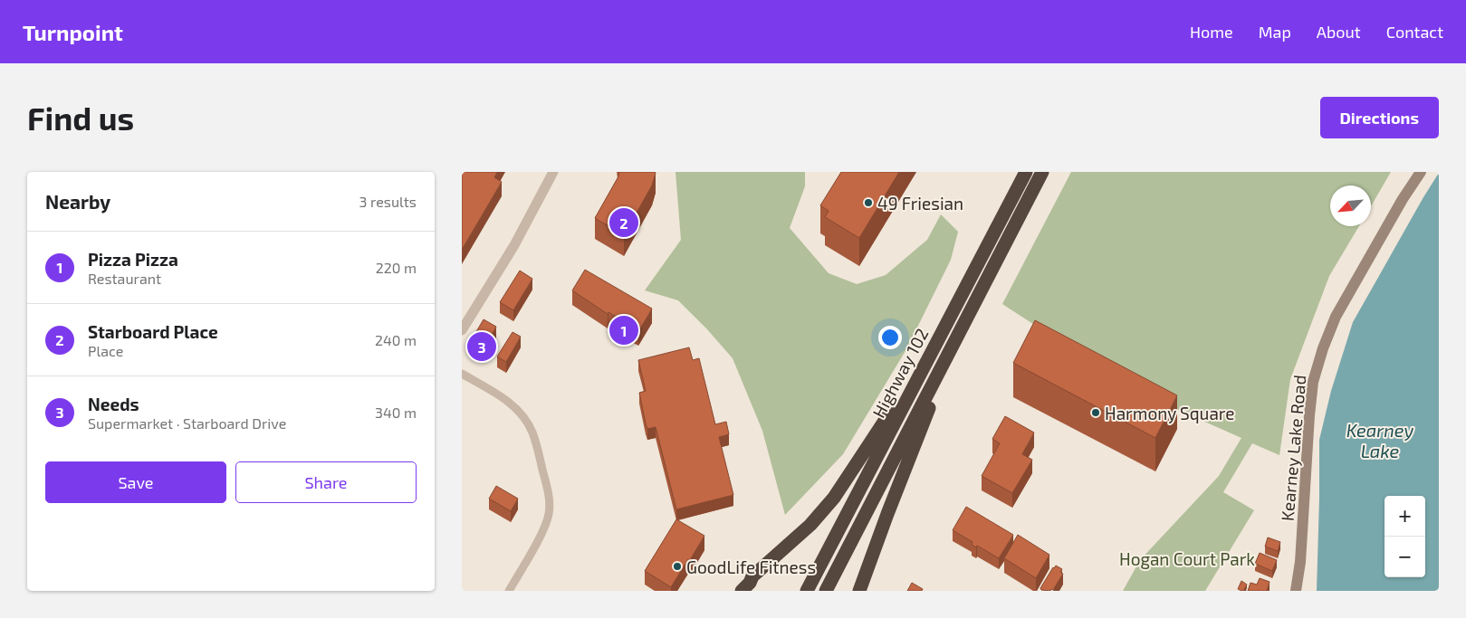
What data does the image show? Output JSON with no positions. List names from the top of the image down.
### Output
{
  "streets": {
    "highway": ["Highway 102"],
    "main road": ["Kearney Lake Road"]
  },
  "water": ["Kearney Lake"],
  "parks": ["Hogan Court Park"],
  "places": ["49 Friesian", "Harmony Square", "GoodLife Fitness"],
  "north": "bottom left",
  "page": {
    "header": "Turnpoint",
    "nav": [
      "Home",
      "Map",
      "About",
      "Contact"
    ],
    "buttons": [
      "Directions",
      ["Save", "Share"]
    ],
    "title": "Find us",
    "heading": ["Nearby", "3 results"],
    "pins": ["2", "1", "3"],
    "list": [
      {
        "mark": "1",
        "name": "Pizza Pizza",
        "note": "Restaurant",
        "value": "220 m"
      },
      {
        "mark": "2",
        "name": "Starboard Place",
        "note": "Place",
        "value": "240 m"
      },
      {
        "mark": "3",
        "name": "Needs",
        "note": "Supermarket · Starboard Drive",
        "value": "340 m"
      }
    ],
    "map_buttons": ["+", "−"]
  }
}
